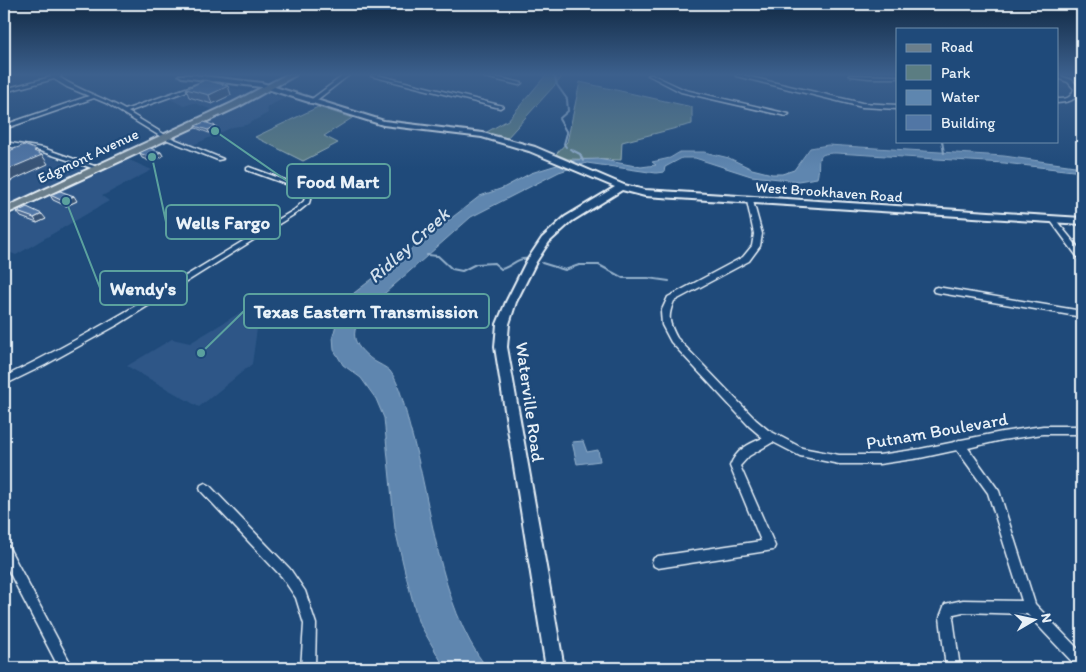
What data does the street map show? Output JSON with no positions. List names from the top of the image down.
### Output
{
  "streets": {
    "main road": ["Edgmont Avenue"],
    "street": ["West Brookhaven Road", "Waterville Road", "Putnam Boulevard"]
  },
  "crossings": [
    ["West Brookhaven Road", "Waterville Road"],
    ["West Brookhaven Road", "Putnam Boulevard"]
  ],
  "water": ["Ridley Creek"],
  "places": [
    "Food Mart",
    "Wells Fargo",
    "Wendy's",
    "Texas Eastern Transmission"
  ],
  "legend": [
    "Road",
    "Park",
    "Water",
    "Building"
  ],
  "north": "right"
}
